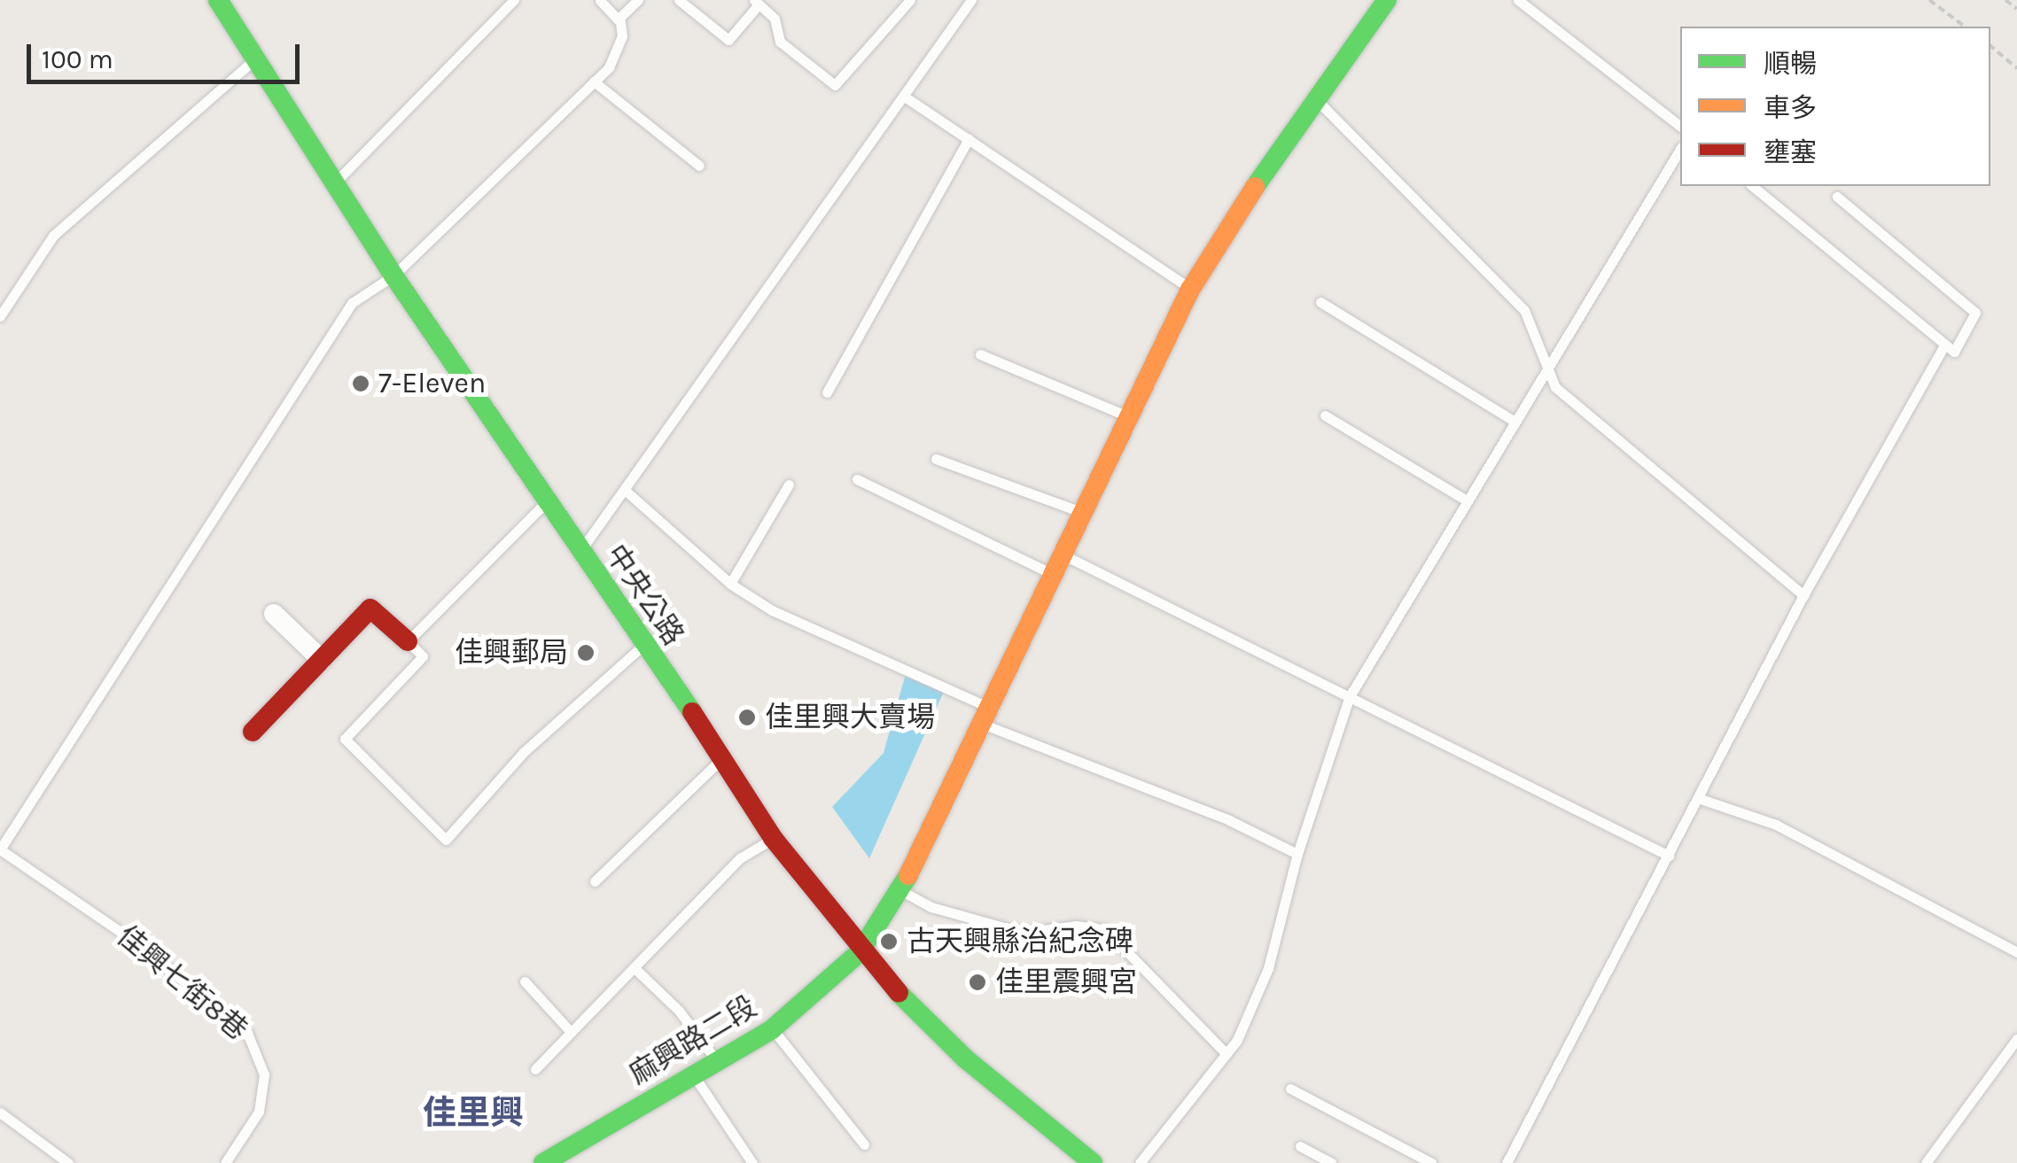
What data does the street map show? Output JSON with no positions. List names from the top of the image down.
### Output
{
  "streets": {
    "street": ["中央公路", "麻興路二段"],
    "lane": ["佳興七街8巷"]
  },
  "crossings": [
    ["中央公路", "麻興路二段"]
  ],
  "districts": ["佳里興"],
  "places": [
    "7-Eleven",
    "佳興郵局",
    "佳里興大賣場",
    "古天興縣治紀念碑",
    "佳里震興宮"
  ],
  "legend": ["順暢", "車多", "壅塞"],
  "scale_bar": "100 m"
}
